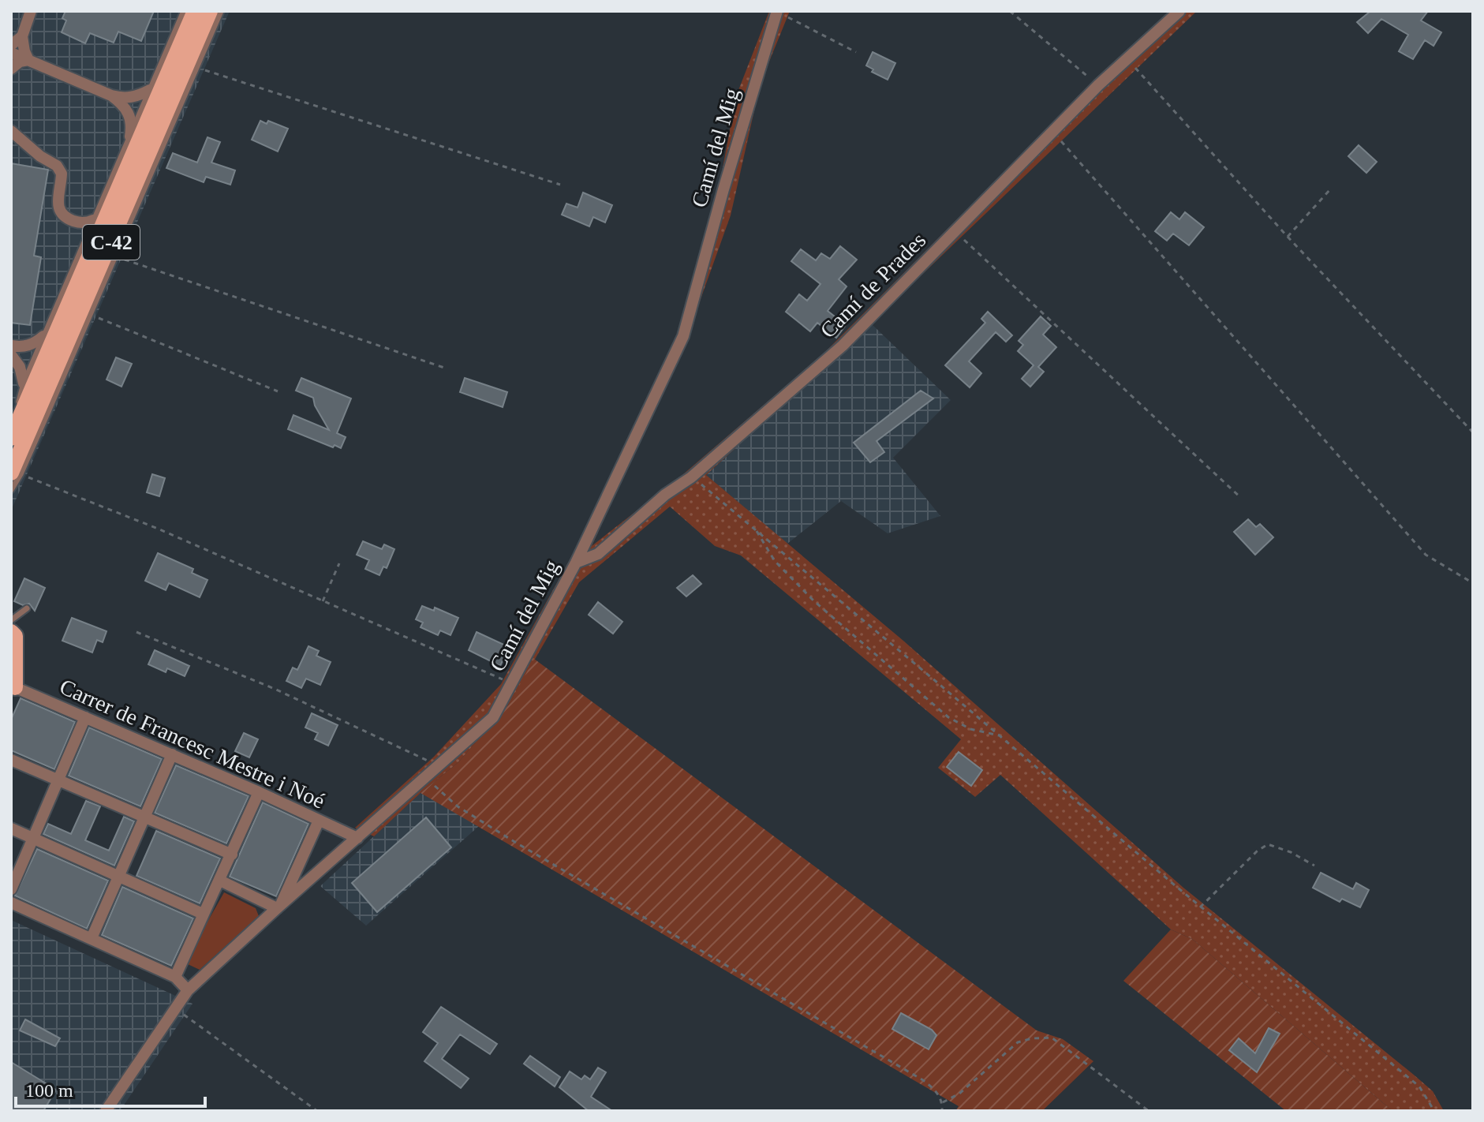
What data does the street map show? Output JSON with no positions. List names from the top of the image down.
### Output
{
  "streets": {
    "main road": ["C-42"],
    "street": ["Camí del Mig", "Camí de Prades", "Carrer de Francesc Mestre i Noé"]
  },
  "crossings": [
    ["Camí del Mig", "Camí de Prades"],
    ["Camí del Mig", "Carrer de Francesc Mestre i Noé"]
  ],
  "scale_bar": "100 m"
}
